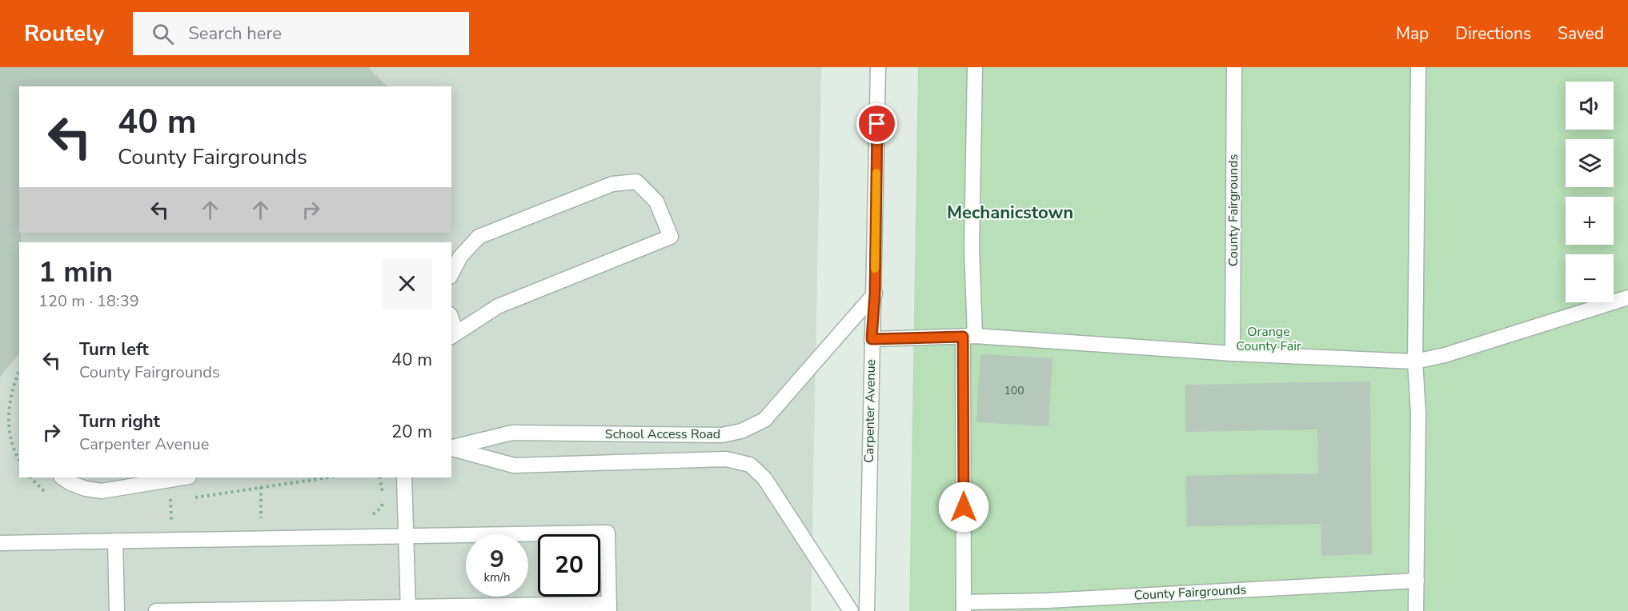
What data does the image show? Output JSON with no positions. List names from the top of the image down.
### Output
{
  "streets": {
    "street": ["County Fairgrounds", "Carpenter Avenue", "School Access Road"]
  },
  "crossings": [
    ["Carpenter Avenue", "School Access Road"]
  ],
  "districts": ["Mechanicstown"],
  "parks": ["Orange County Fair"],
  "house_numbers": ["100"],
  "page": {
    "header": "Routely",
    "search": "Search here",
    "nav": ["Map", "Directions", "Saved"],
    "map_buttons": ["+", "−"],
    "turn": ["40 m", "County Fairgrounds"],
    "heading": ["1 min", "120 m · 18:39"],
    "list": [
      {
        "name": "Turn left",
        "note": "County Fairgrounds",
        "value": "40 m"
      },
      {
        "name": "Turn right",
        "note": "Carpenter Avenue",
        "value": "20 m"
      }
    ],
    "speed": "9 km/h",
    "limit": "20"
  }
}
